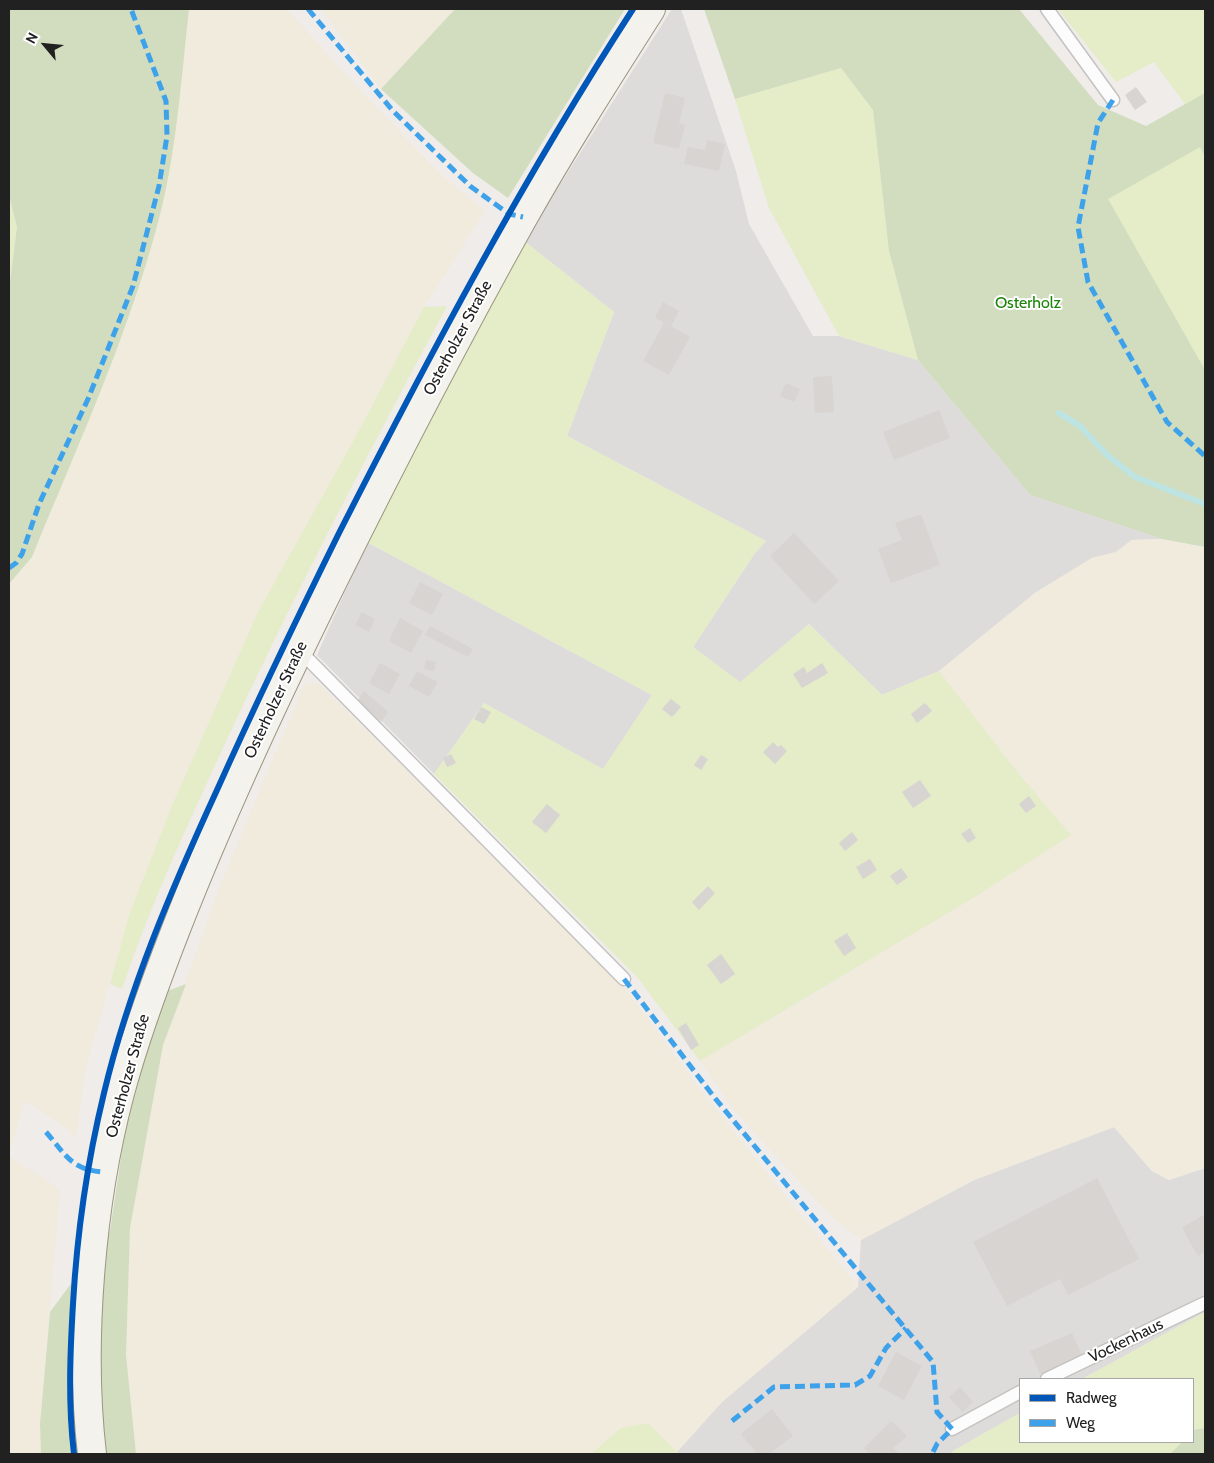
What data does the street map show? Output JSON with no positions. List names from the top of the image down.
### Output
{
  "streets": {
    "main road": ["Osterholzer Straße"],
    "lane": ["Vockenhaus"]
  },
  "parks": ["Osterholz"],
  "legend": ["Radweg", "Weg"],
  "north": "top left"
}
